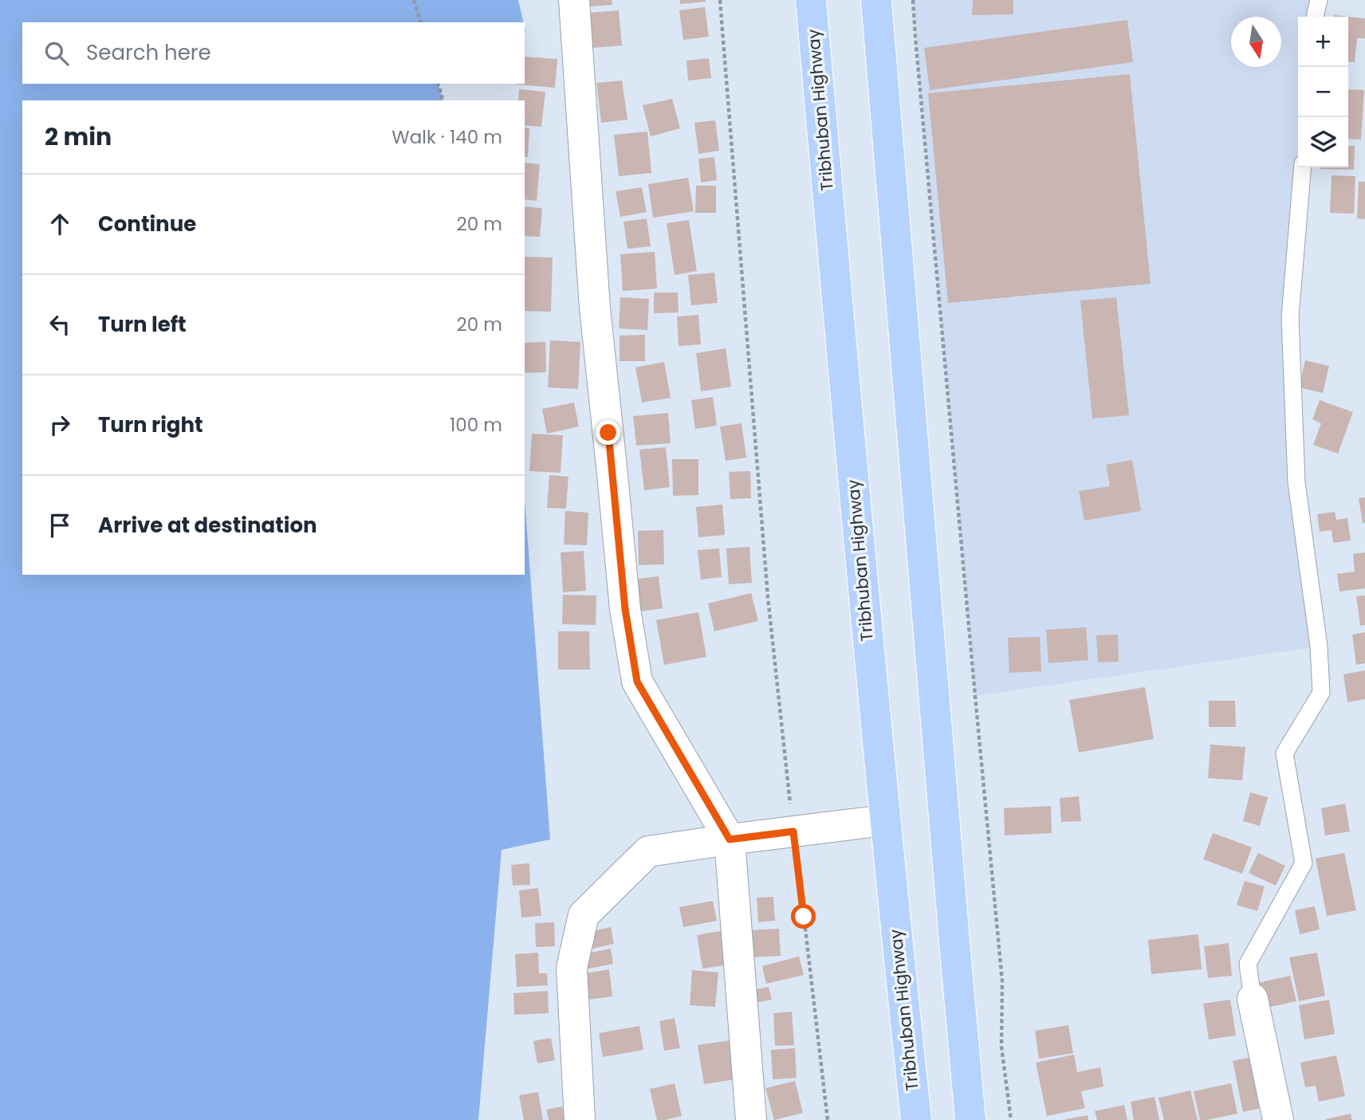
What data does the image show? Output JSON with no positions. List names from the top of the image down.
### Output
{
  "streets": {
    "highway": ["Tribhuban Highway"]
  },
  "north": "bottom",
  "page": {
    "map_buttons": ["+", "−"],
    "search": "Search here",
    "heading": ["2 min", "Walk · 140 m"],
    "list": [
      ["Continue", "20 m"],
      ["Turn left", "20 m"],
      ["Turn right", "100 m"],
      "Arrive at destination"
    ]
  }
}
